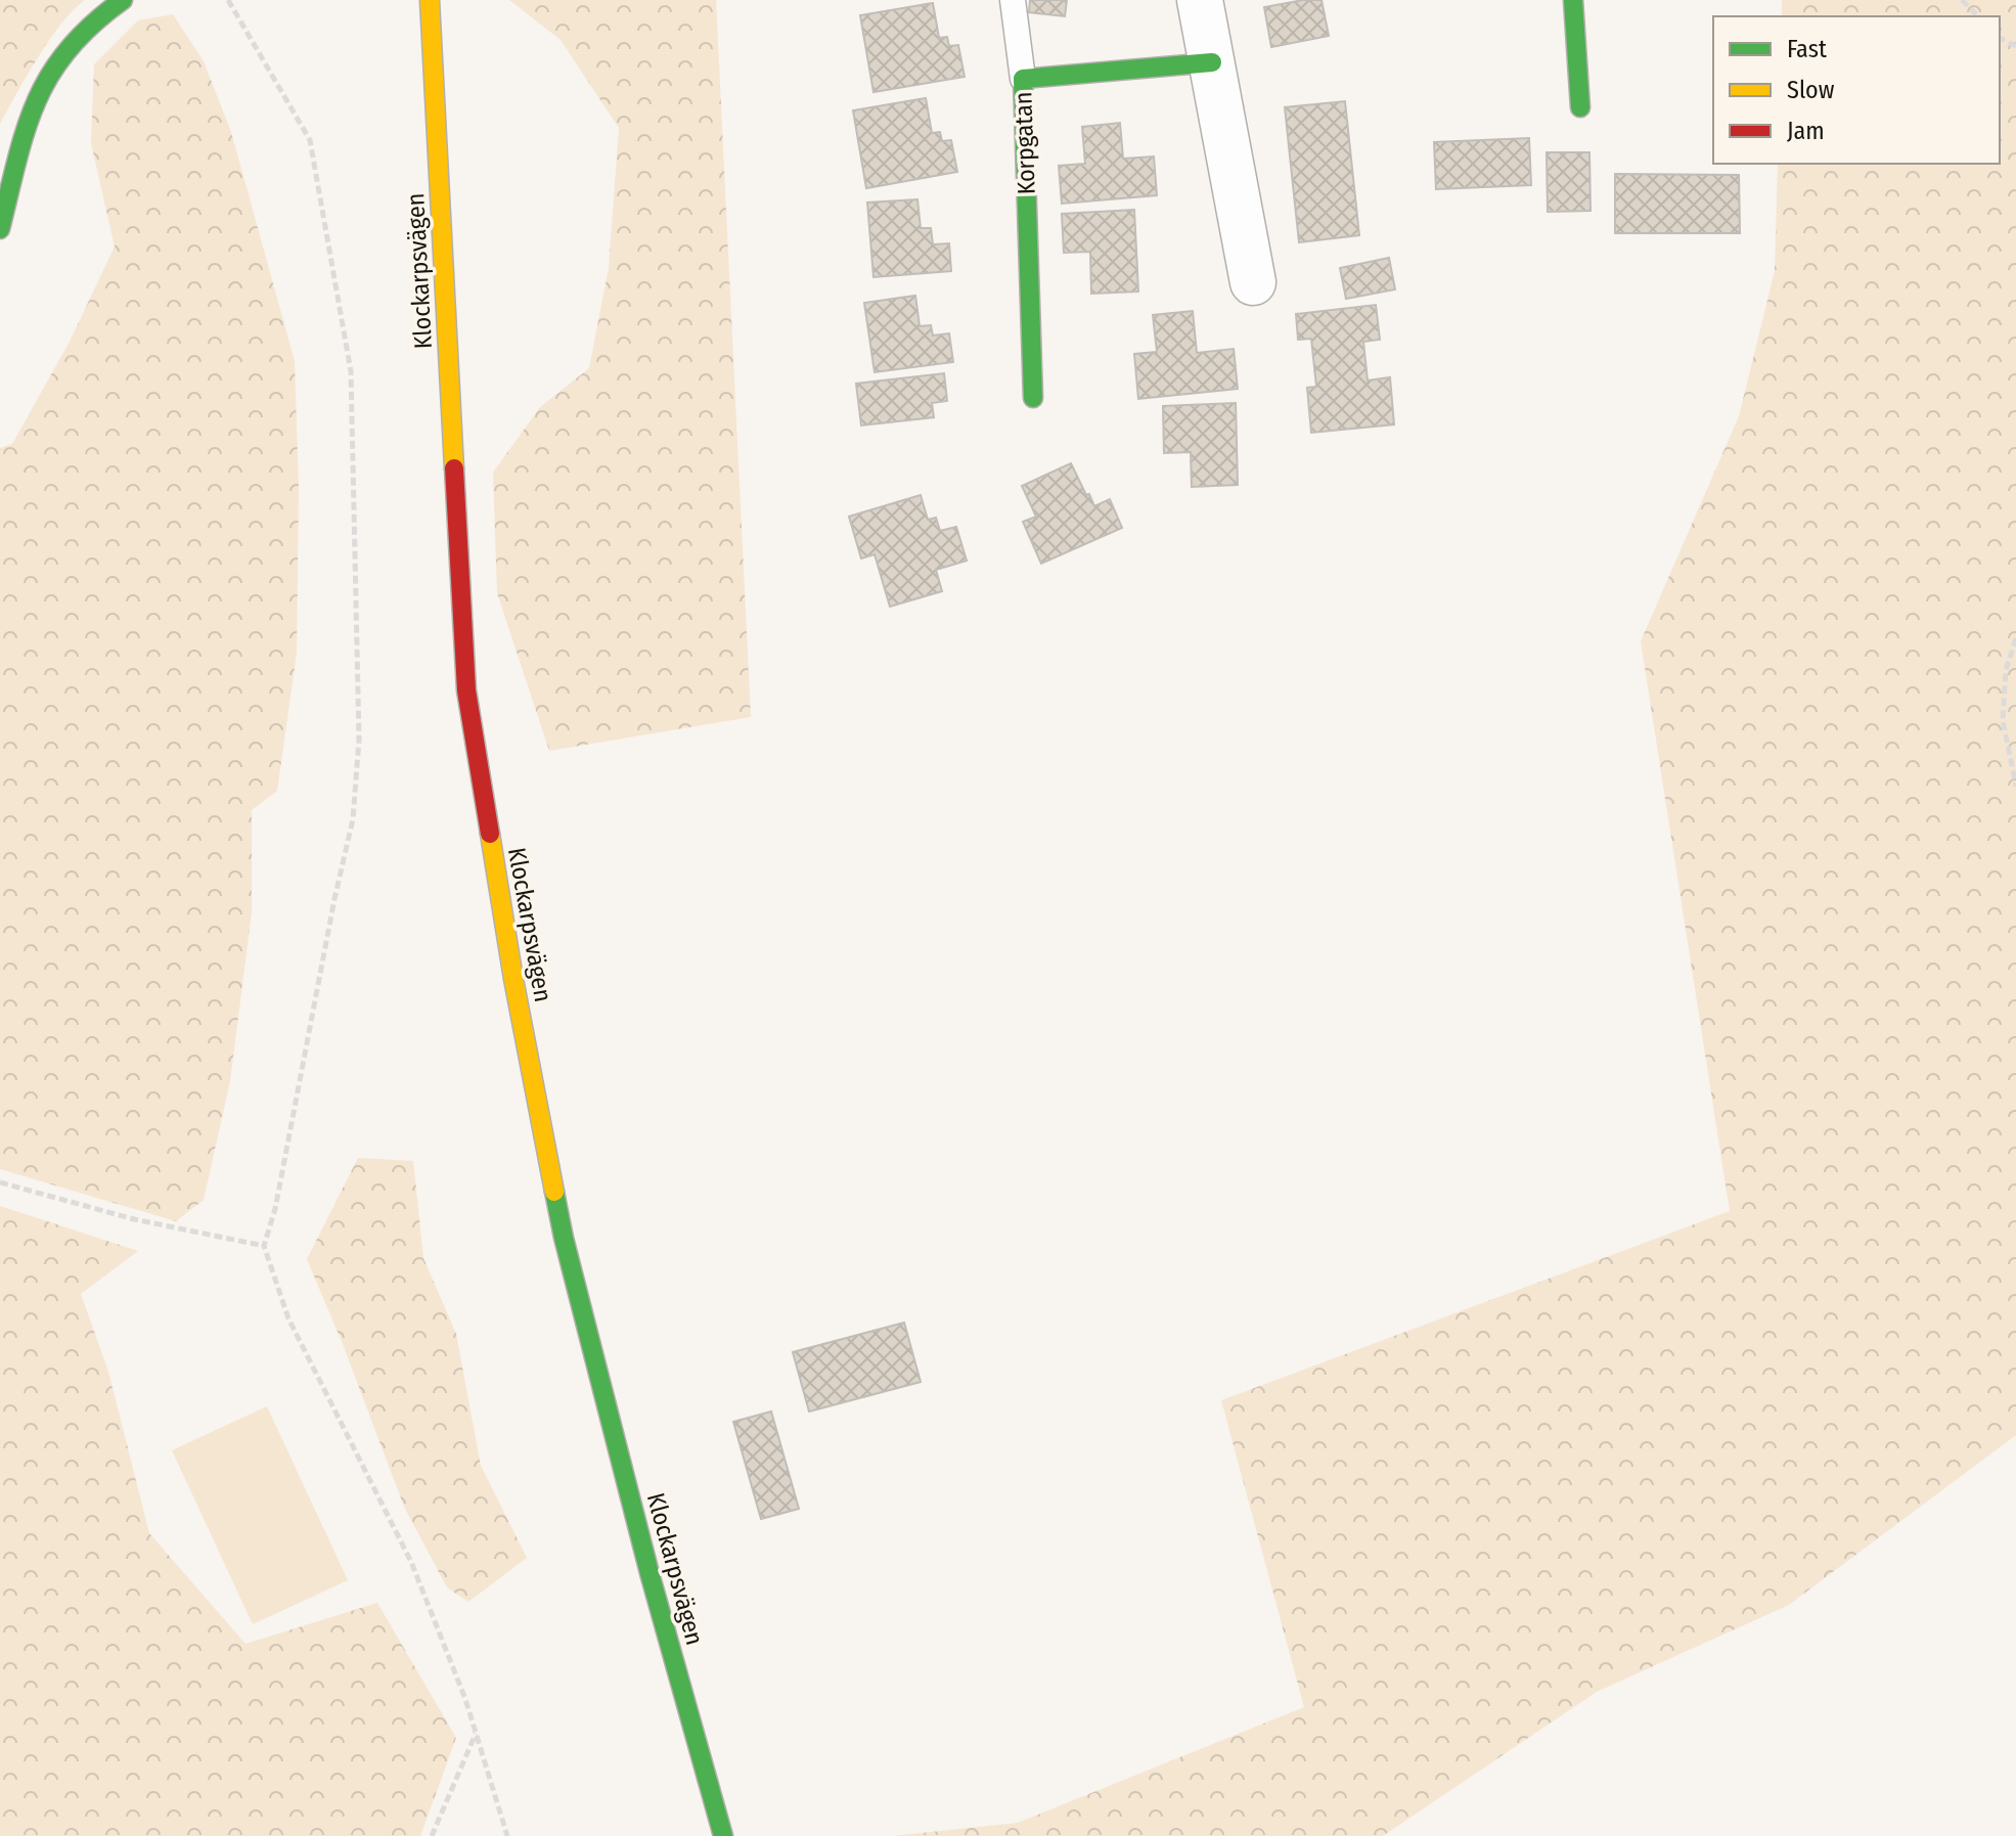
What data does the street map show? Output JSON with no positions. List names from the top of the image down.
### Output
{
  "streets": {
    "street": ["Korpgatan", "Klockarpsvägen"]
  },
  "legend": ["Fast", "Slow", "Jam"]
}
